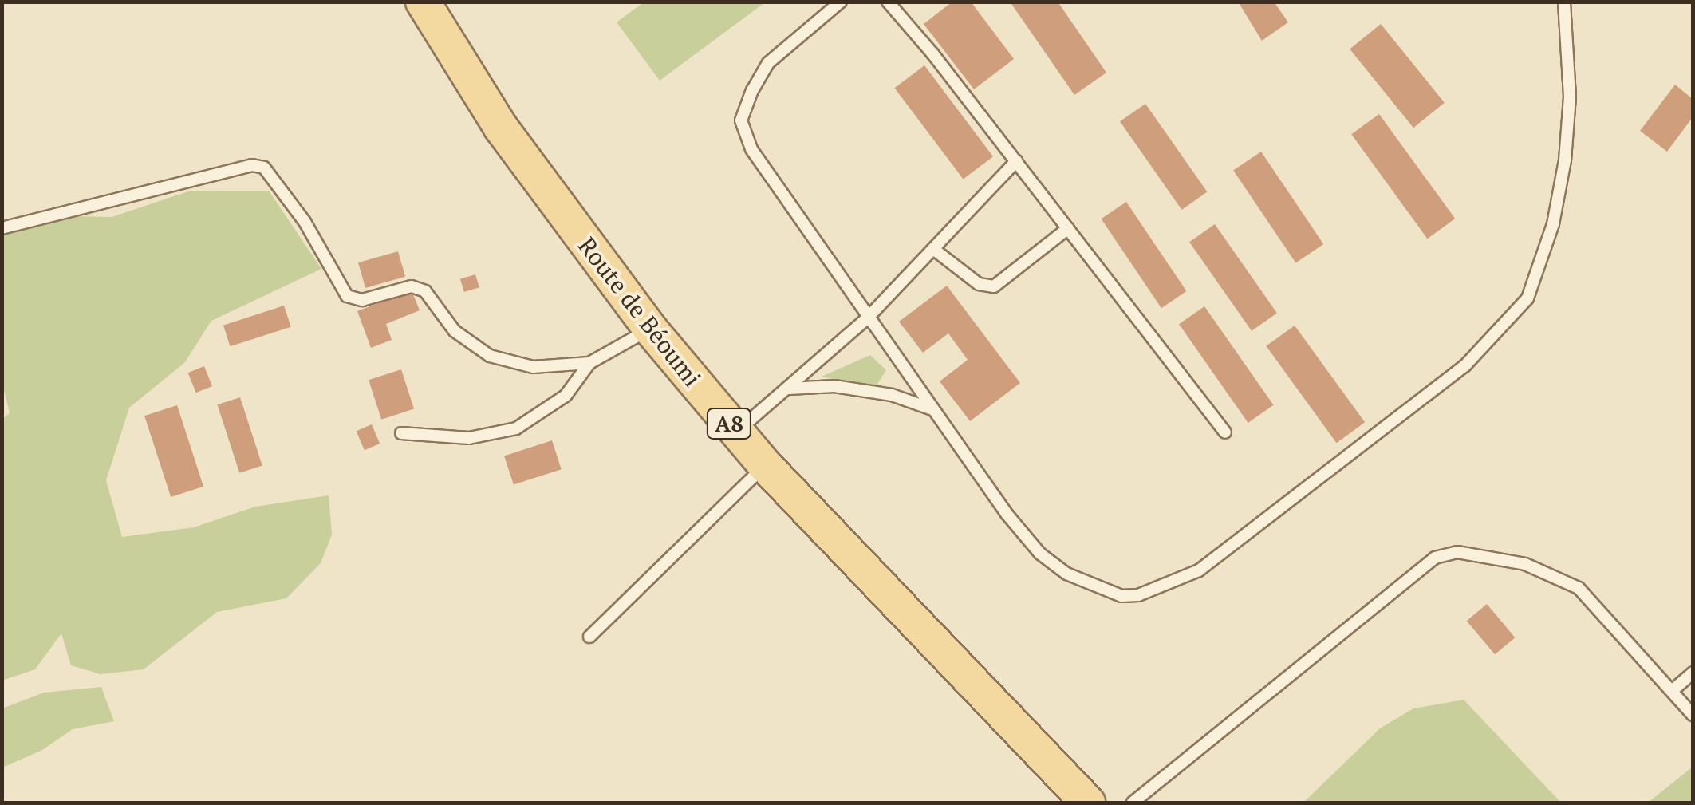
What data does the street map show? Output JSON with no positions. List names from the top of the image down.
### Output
{
  "streets": {
    "main road": ["Route de Béoumi", "A8"]
  }
}
